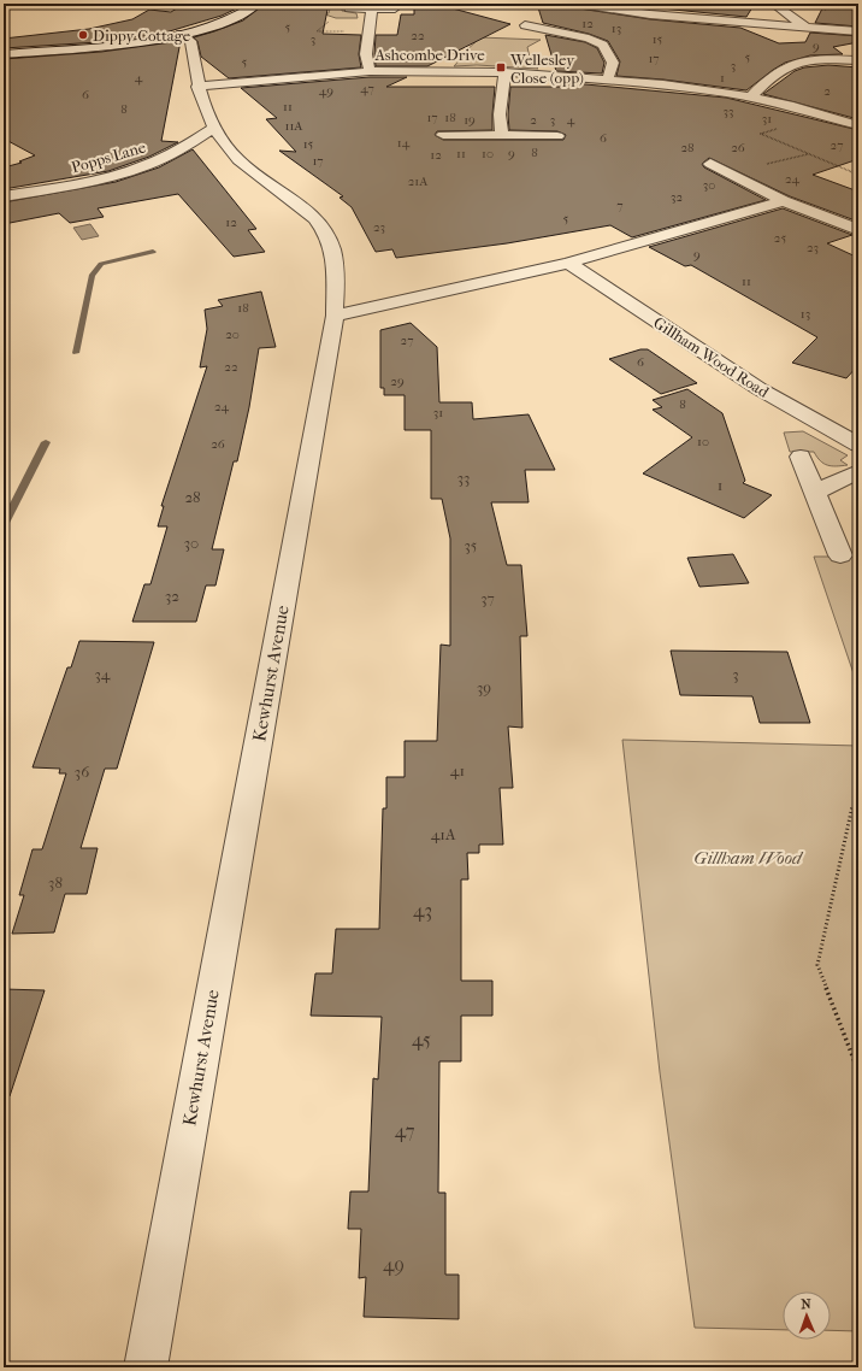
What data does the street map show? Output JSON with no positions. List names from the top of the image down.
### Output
{
  "streets": {
    "street": [
      "Ashcombe Drive",
      "Popps Lane",
      "Gillham Wood Road",
      "Kewhurst Avenue"
    ]
  },
  "crossings": [
    ["Ashcombe Drive", "Kewhurst Avenue"],
    ["Popps Lane", "Kewhurst Avenue"]
  ],
  "parks": ["Gillham Wood"],
  "places": {
    "other": ["Dippy Cottage"],
    "transit": ["Wellesley Close (opp)"]
  },
  "house_numbers": [
    "12",
    "5",
    "13",
    "22",
    "3",
    "15",
    "9",
    "5",
    "17",
    "5",
    "3",
    "4",
    "1",
    "47",
    "49",
    "2",
    "6",
    "11",
    "8",
    "33",
    "17",
    "18",
    "31",
    "19",
    "2",
    "3",
    "4",
    "11A",
    "6",
    "14",
    "15",
    "27",
    "28",
    "26",
    "8",
    "11",
    "10",
    "9",
    "12",
    "17",
    "24",
    "21A",
    "30",
    "32",
    "7",
    "5",
    "12",
    "23",
    "25",
    "23",
    "9",
    "11",
    "18",
    "13",
    "20",
    "27",
    "6",
    "22",
    "29",
    "8",
    "24",
    "31",
    "10",
    "26",
    "33",
    "1",
    "28",
    "30",
    "35",
    "32",
    "37",
    "34",
    "3",
    "39",
    "41",
    "36",
    "41A",
    "38",
    "43",
    "45",
    "47",
    "49"
  ],
  "north": "top"
}
